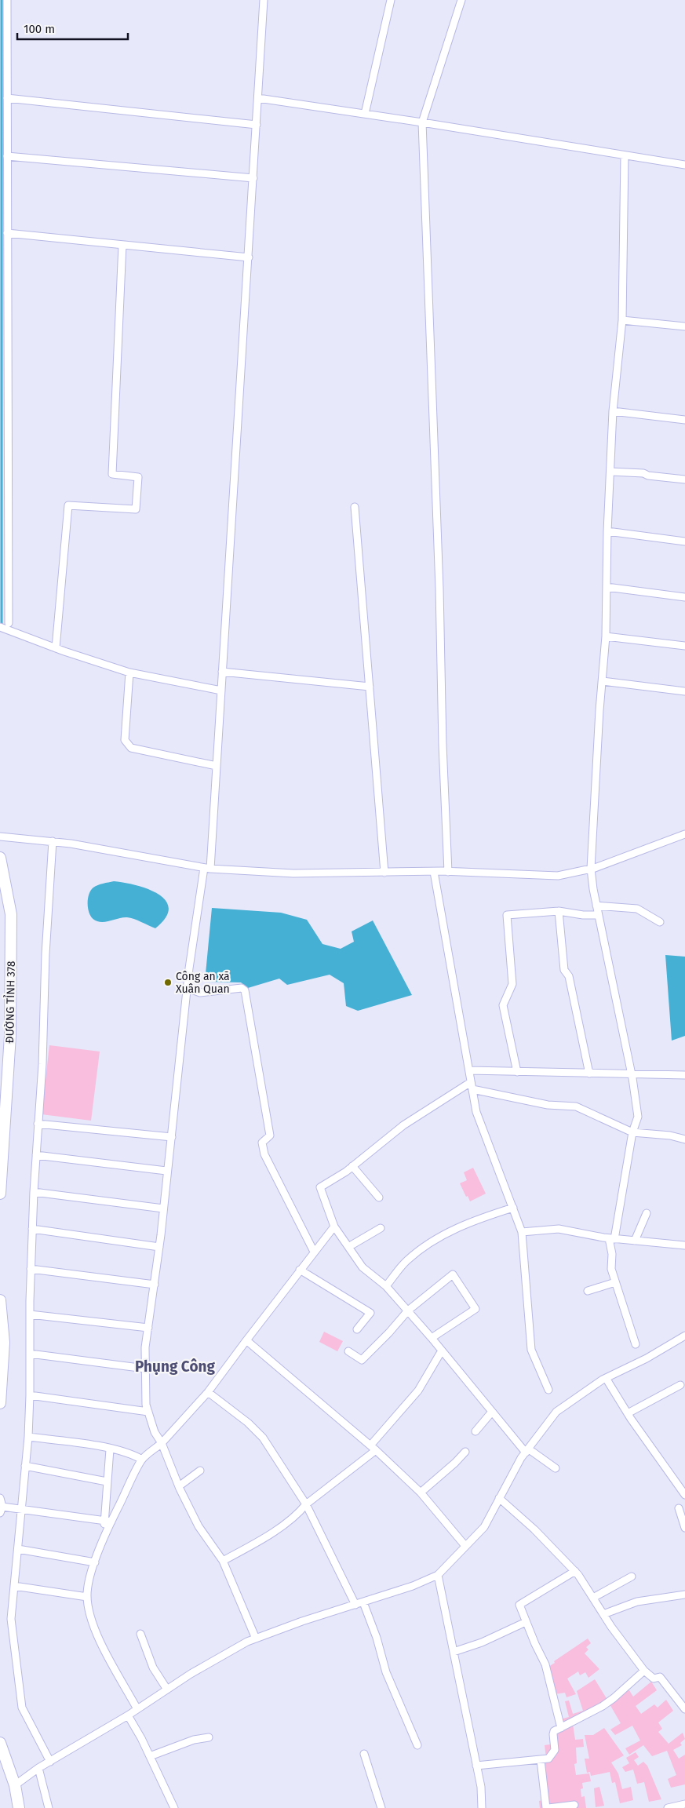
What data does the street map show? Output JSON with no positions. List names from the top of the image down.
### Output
{
  "streets": {
    "main road": ["ĐƯỜNG TỈNH 378"]
  },
  "districts": ["Phụng Công"],
  "places": ["Công an xã Xuân Quan"],
  "scale_bar": "100 m"
}
